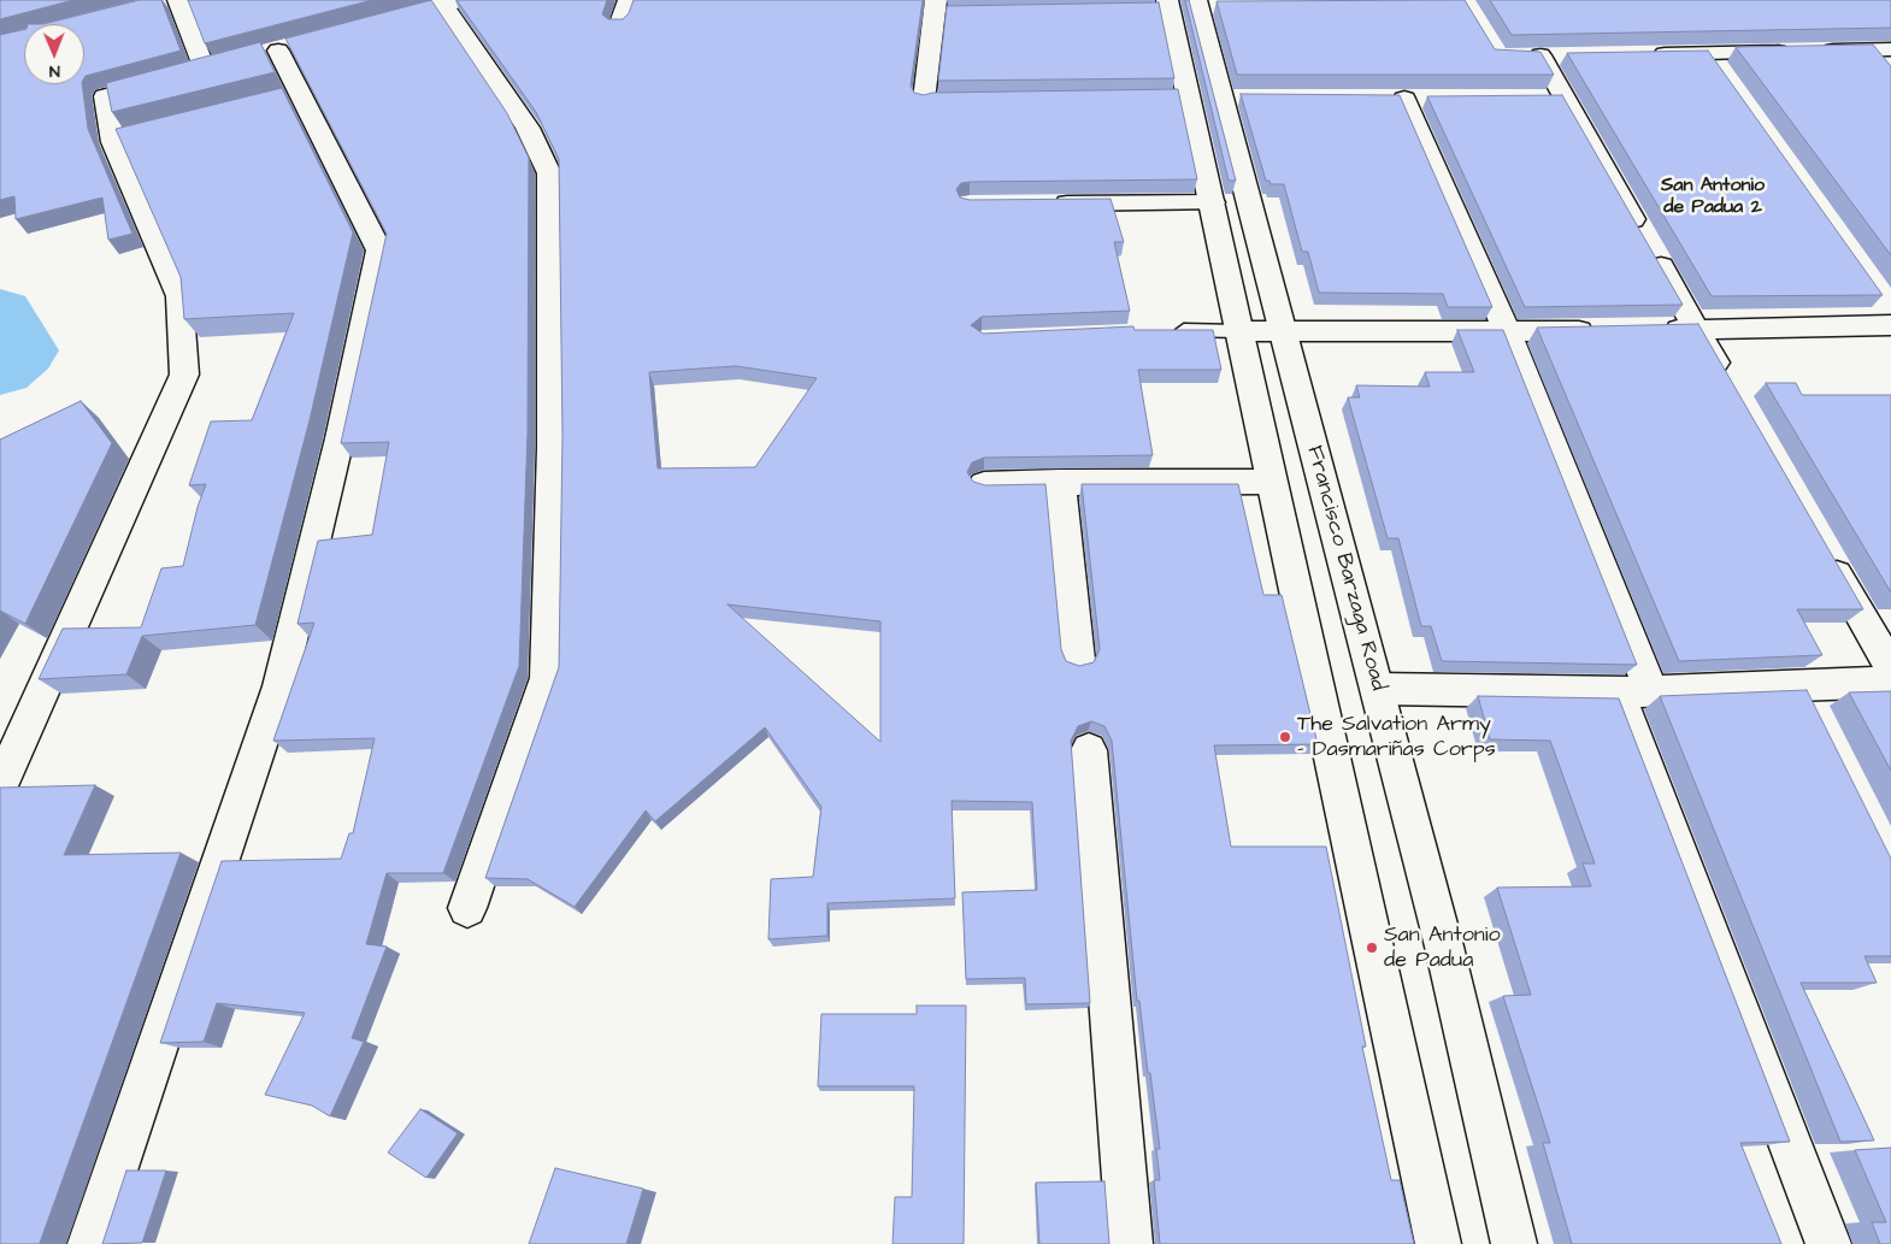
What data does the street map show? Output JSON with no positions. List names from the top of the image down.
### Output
{
  "streets": {
    "street": ["Francisco Barzaga Road"]
  },
  "districts": ["San Antonio de Padua 2"],
  "places": ["The Salvation Army - Dasmariñas Corps", "San Antonio de Padua"],
  "north": "bottom"
}
